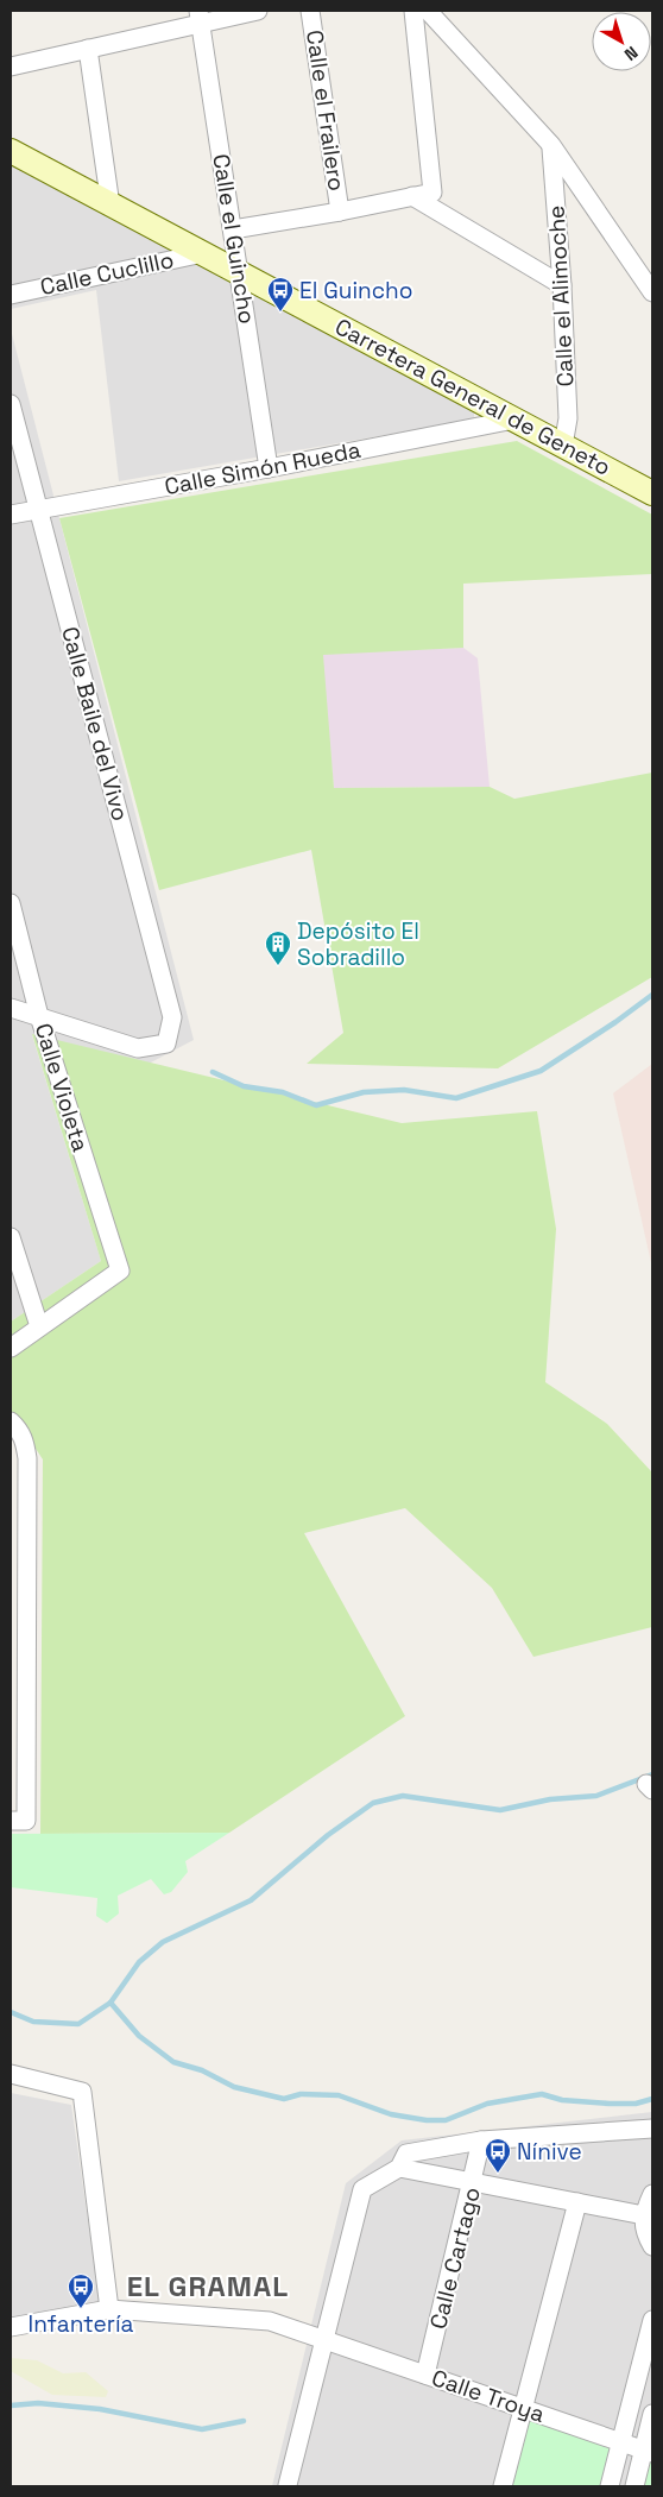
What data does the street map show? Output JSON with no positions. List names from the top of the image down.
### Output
{
  "streets": {
    "main road": ["Carretera General de Geneto"],
    "street": [
      "Calle el Frailero",
      "Calle el Guincho",
      "Calle Cuclillo",
      "Calle el Alimoche",
      "Calle Simón Rueda",
      "Calle Baile del Vivo",
      "Calle Violeta",
      "Calle Cartago",
      "Calle Troya"
    ]
  },
  "crossings": [
    ["Calle el Guincho", "Carretera General de Geneto"],
    ["Calle el Guincho", "Calle Simón Rueda"],
    ["Calle Cuclillo", "Carretera General de Geneto"],
    ["Calle el Alimoche", "Carretera General de Geneto"],
    ["Carretera General de Geneto", "Calle Simón Rueda"],
    ["Calle Simón Rueda", "Calle Baile del Vivo"],
    ["Calle Baile del Vivo", "Calle Violeta"],
    ["Calle Cartago", "Calle Troya"]
  ],
  "districts": ["EL GRAMAL"],
  "places": {
    "bus stop": ["El Guincho", "Nínive", "Infantería"],
    "building": ["Depósito El Sobradillo"]
  },
  "north": "bottom right"
}
